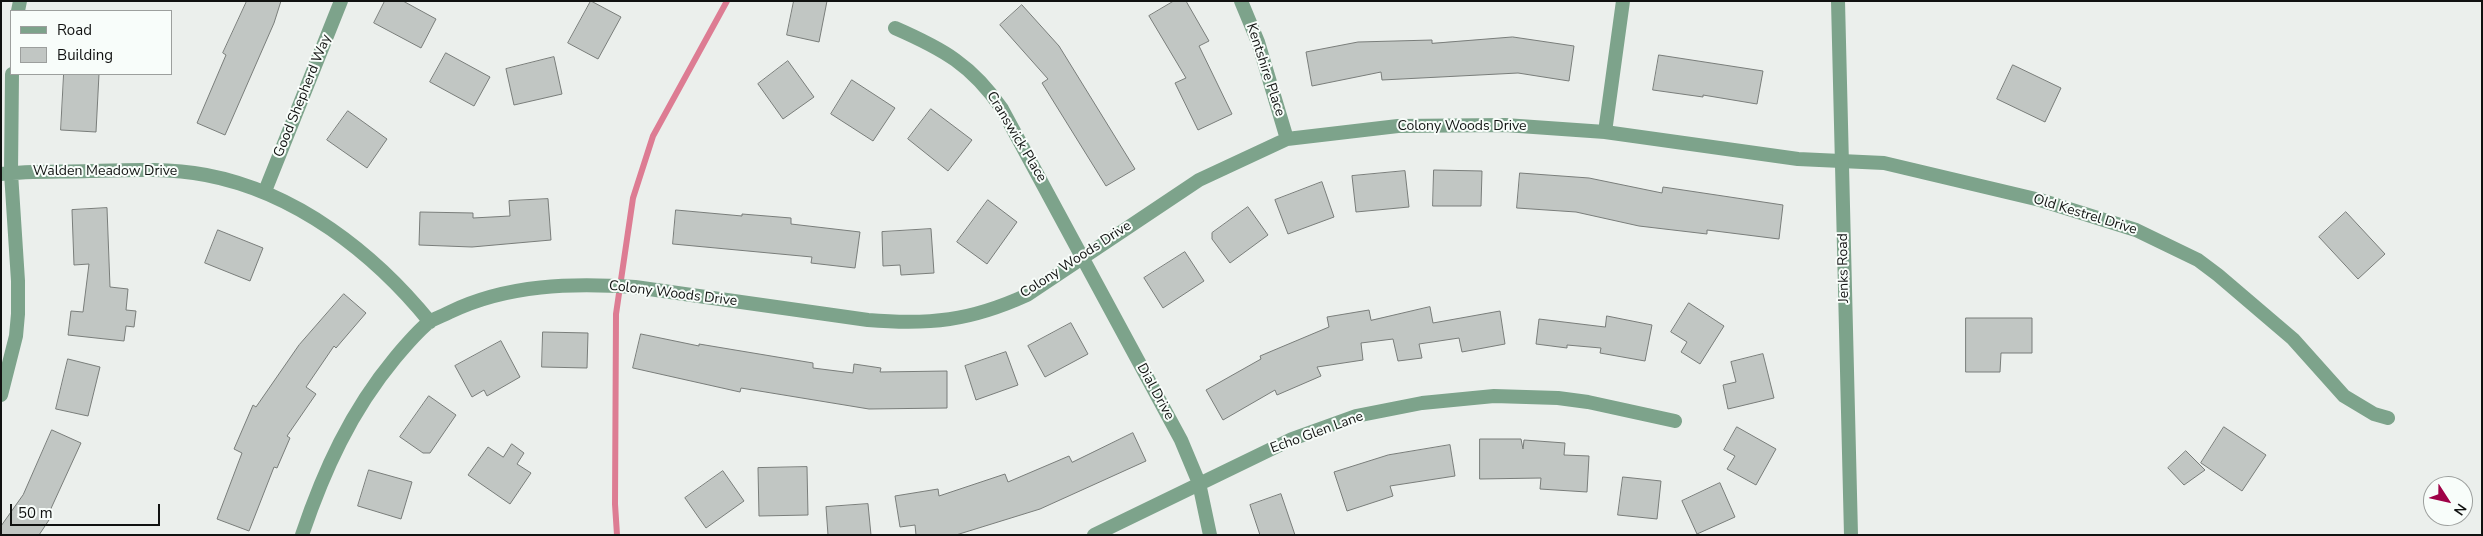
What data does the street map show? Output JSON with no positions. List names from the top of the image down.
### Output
{
  "streets": {
    "street": [
      "Kentshire Place",
      "Good Shepherd Way",
      "Colony Woods Drive",
      "Cranswick Place",
      "Walden Meadow Drive",
      "Old Kestrel Drive",
      "Jenks Road",
      "Dial Drive",
      "Echo Glen Lane"
    ]
  },
  "crossings": [
    ["Kentshire Place", "Colony Woods Drive"],
    ["Good Shepherd Way", "Walden Meadow Drive"],
    ["Colony Woods Drive", "Cranswick Place"],
    ["Colony Woods Drive", "Walden Meadow Drive"],
    ["Colony Woods Drive", "Old Kestrel Drive"],
    ["Colony Woods Drive", "Jenks Road"],
    ["Colony Woods Drive", "Dial Drive"],
    ["Cranswick Place", "Dial Drive"],
    ["Old Kestrel Drive", "Jenks Road"],
    ["Dial Drive", "Echo Glen Lane"]
  ],
  "legend": ["Road", "Building"],
  "scale_bar": "50 m",
  "north": "bottom right"
}
